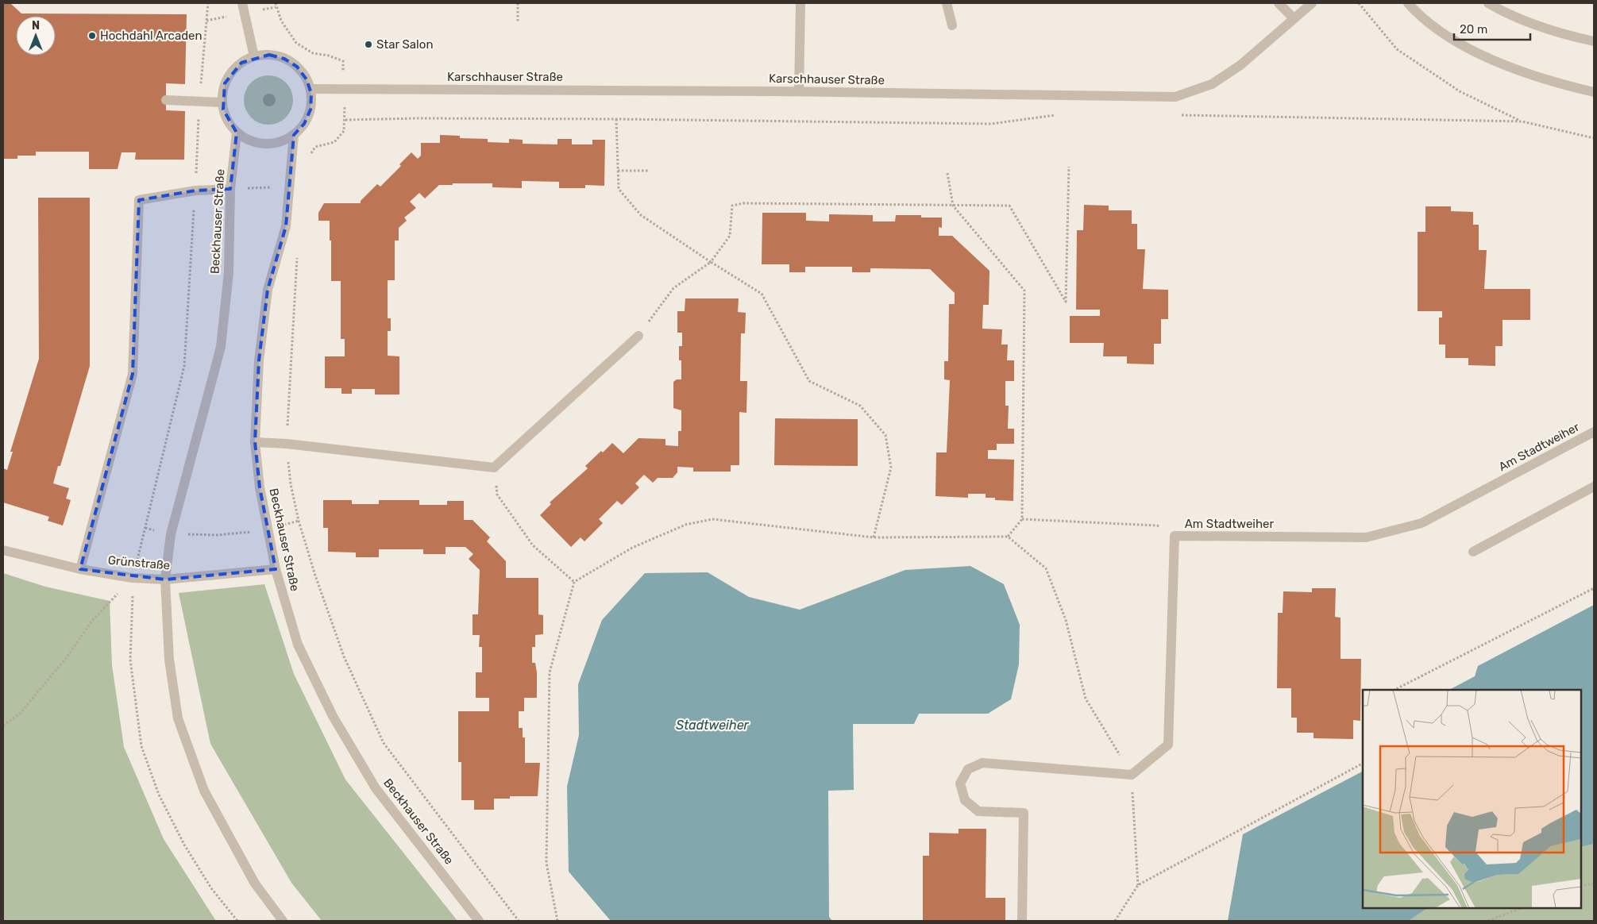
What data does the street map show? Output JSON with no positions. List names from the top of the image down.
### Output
{
  "streets": {
    "street": [
      "Karschhauser Straße",
      "Beckhauser Straße",
      "Am Stadtweiher",
      "Grünstraße"
    ]
  },
  "crossings": [
    ["Karschhauser Straße", "Beckhauser Straße"],
    ["Beckhauser Straße", "Grünstraße"]
  ],
  "water": ["Stadtweiher"],
  "places": ["Hochdahl Arcaden", "Star Salon"],
  "scale_bar": "20 m",
  "north": "top"
}
